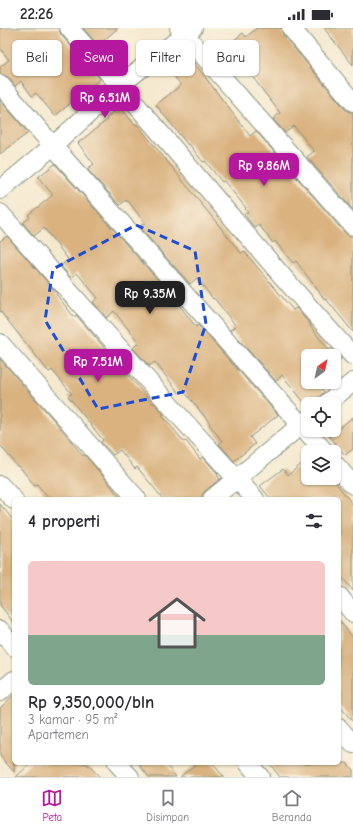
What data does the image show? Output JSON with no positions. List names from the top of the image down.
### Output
{
  "north": "top right",
  "page": {
    "status": "22:26",
    "chip": [
      "Beli",
      "Sewa",
      "Filter",
      "Baru"
    ],
    "price": [
      "Rp 6.51M",
      "Rp 9.86M",
      "Rp 9.35M",
      "Rp 7.51M"
    ],
    "heading": "4 properti",
    "list": [
      {
        "name": "Rp 9,350,000/bln",
        "note": "3 kamar · 95 m² · Apartemen"
      }
    ],
    "tabs": ["Peta", "Disimpan", "Beranda"]
  }
}
